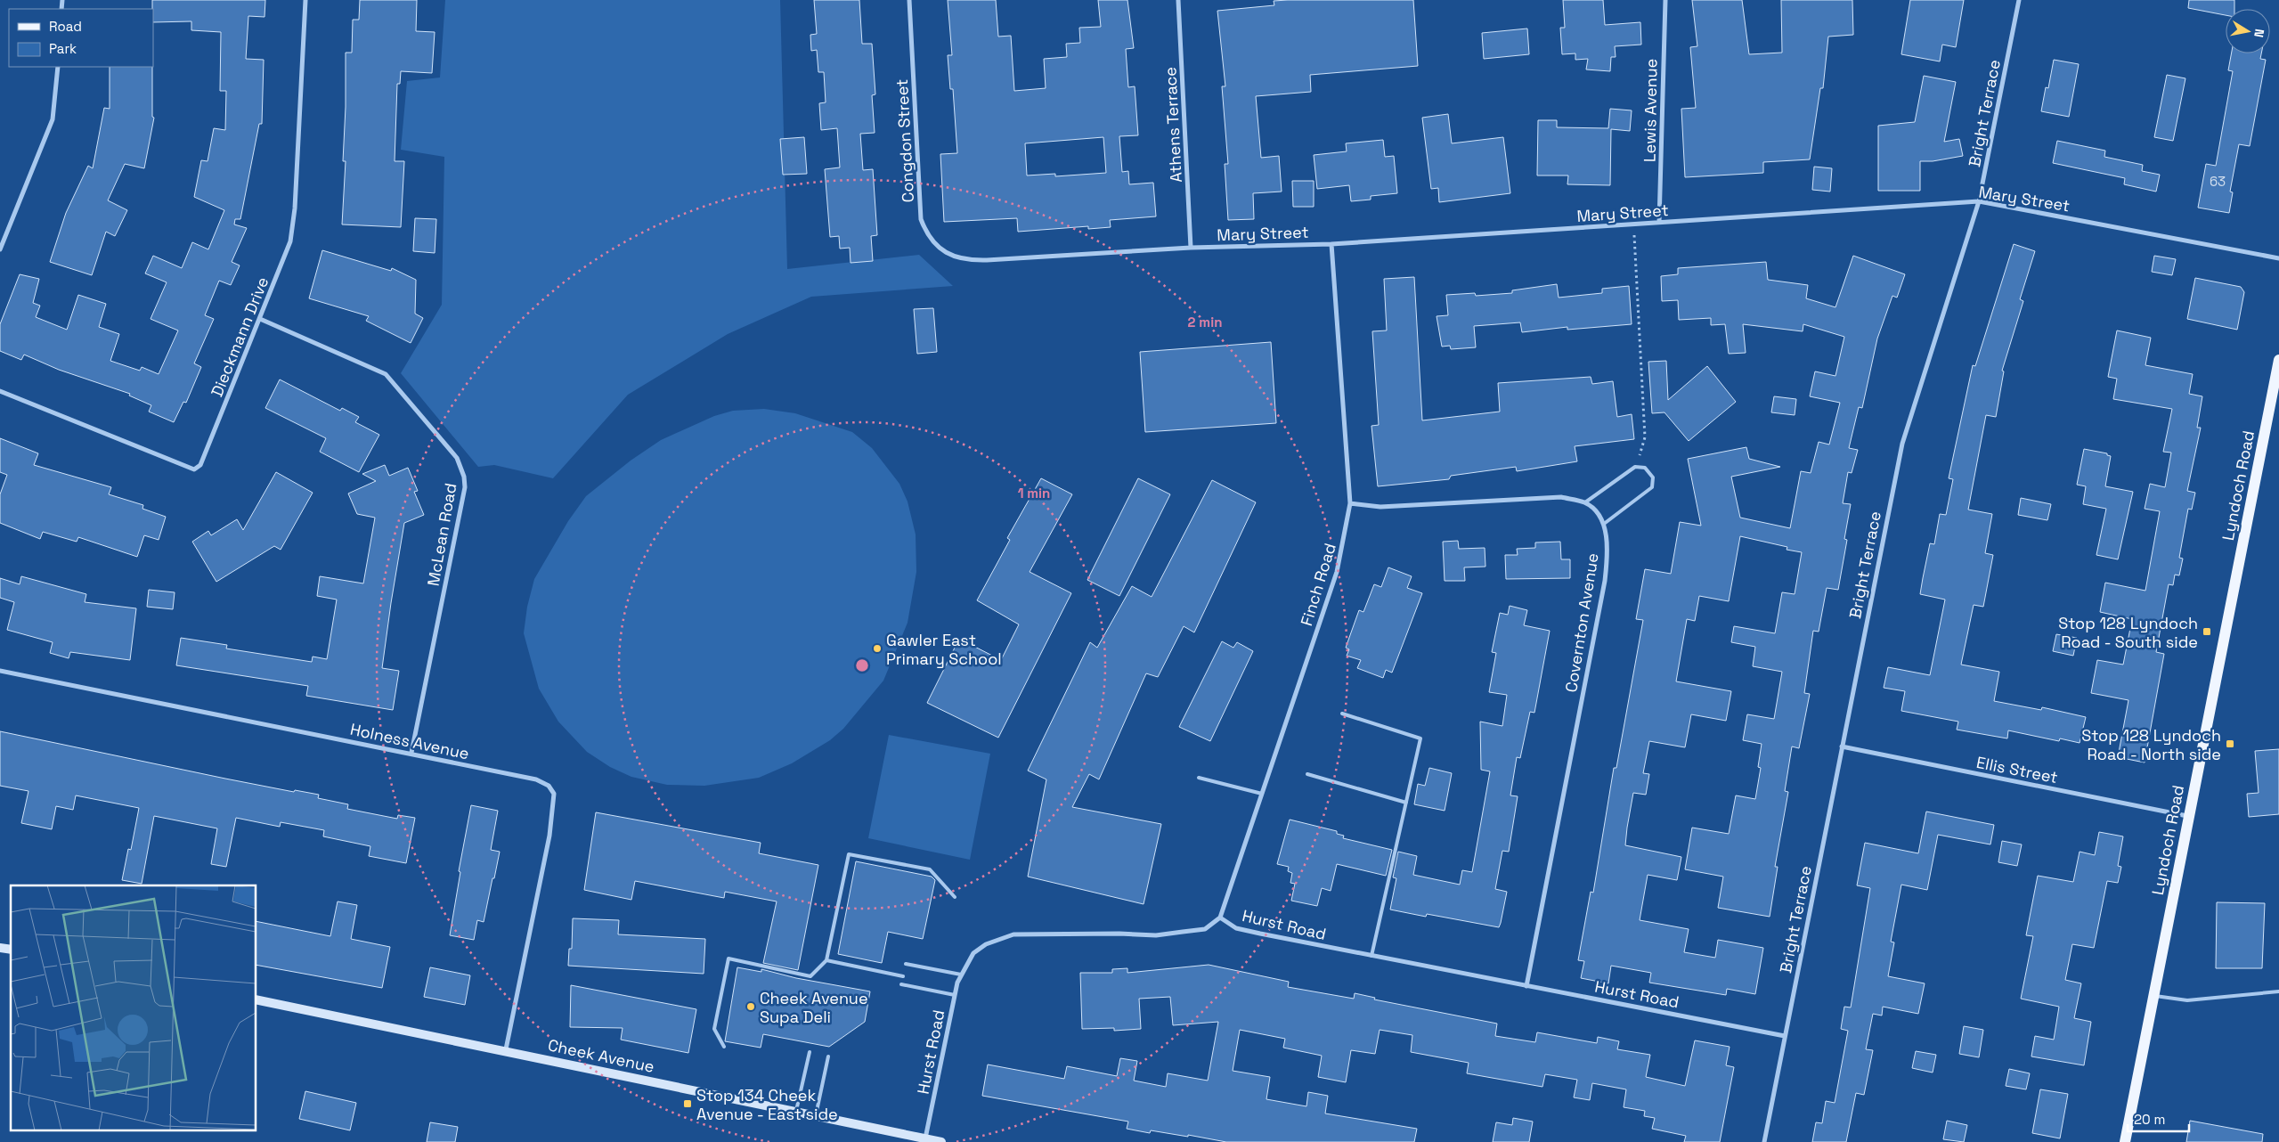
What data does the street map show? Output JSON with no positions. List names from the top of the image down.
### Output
{
  "streets": {
    "main road": ["Lyndoch Road"],
    "street": [
      "Lewis Avenue",
      "Bright Terrace",
      "Athens Terrace",
      "Congdon Street",
      "Mary Street",
      "Dieckmann Drive",
      "McLean Road",
      "Finch Road",
      "Covernton Avenue",
      "Holness Avenue",
      "Ellis Street",
      "Hurst Road",
      "Cheek Avenue"
    ]
  },
  "crossings": [
    ["Lewis Avenue", "Mary Street"],
    ["Bright Terrace", "Mary Street"],
    ["Bright Terrace", "Ellis Street"],
    ["Bright Terrace", "Hurst Road"],
    ["Athens Terrace", "Mary Street"],
    ["Congdon Street", "Mary Street"],
    ["Mary Street", "Finch Road"],
    ["Dieckmann Drive", "McLean Road"],
    ["Lyndoch Road", "Ellis Street"],
    ["McLean Road", "Holness Avenue"],
    ["Finch Road", "Hurst Road"],
    ["Covernton Avenue", "Hurst Road"],
    ["Holness Avenue", "Cheek Avenue"],
    ["Hurst Road", "Cheek Avenue"]
  ],
  "places": {
    "transit": ["Stop 128 Lyndoch Road - South side", "Stop 128 Lyndoch Road - North side", "Stop 134 Cheek Avenue - East side"],
    "other": ["Gawler East Primary School", "Cheek Avenue Supa Deli"]
  },
  "house_numbers": ["63"],
  "legend": ["Road", "Park"],
  "scale_bar": "20 m",
  "north": "right",
  "rings": ["2 min", "1 min"]
}
